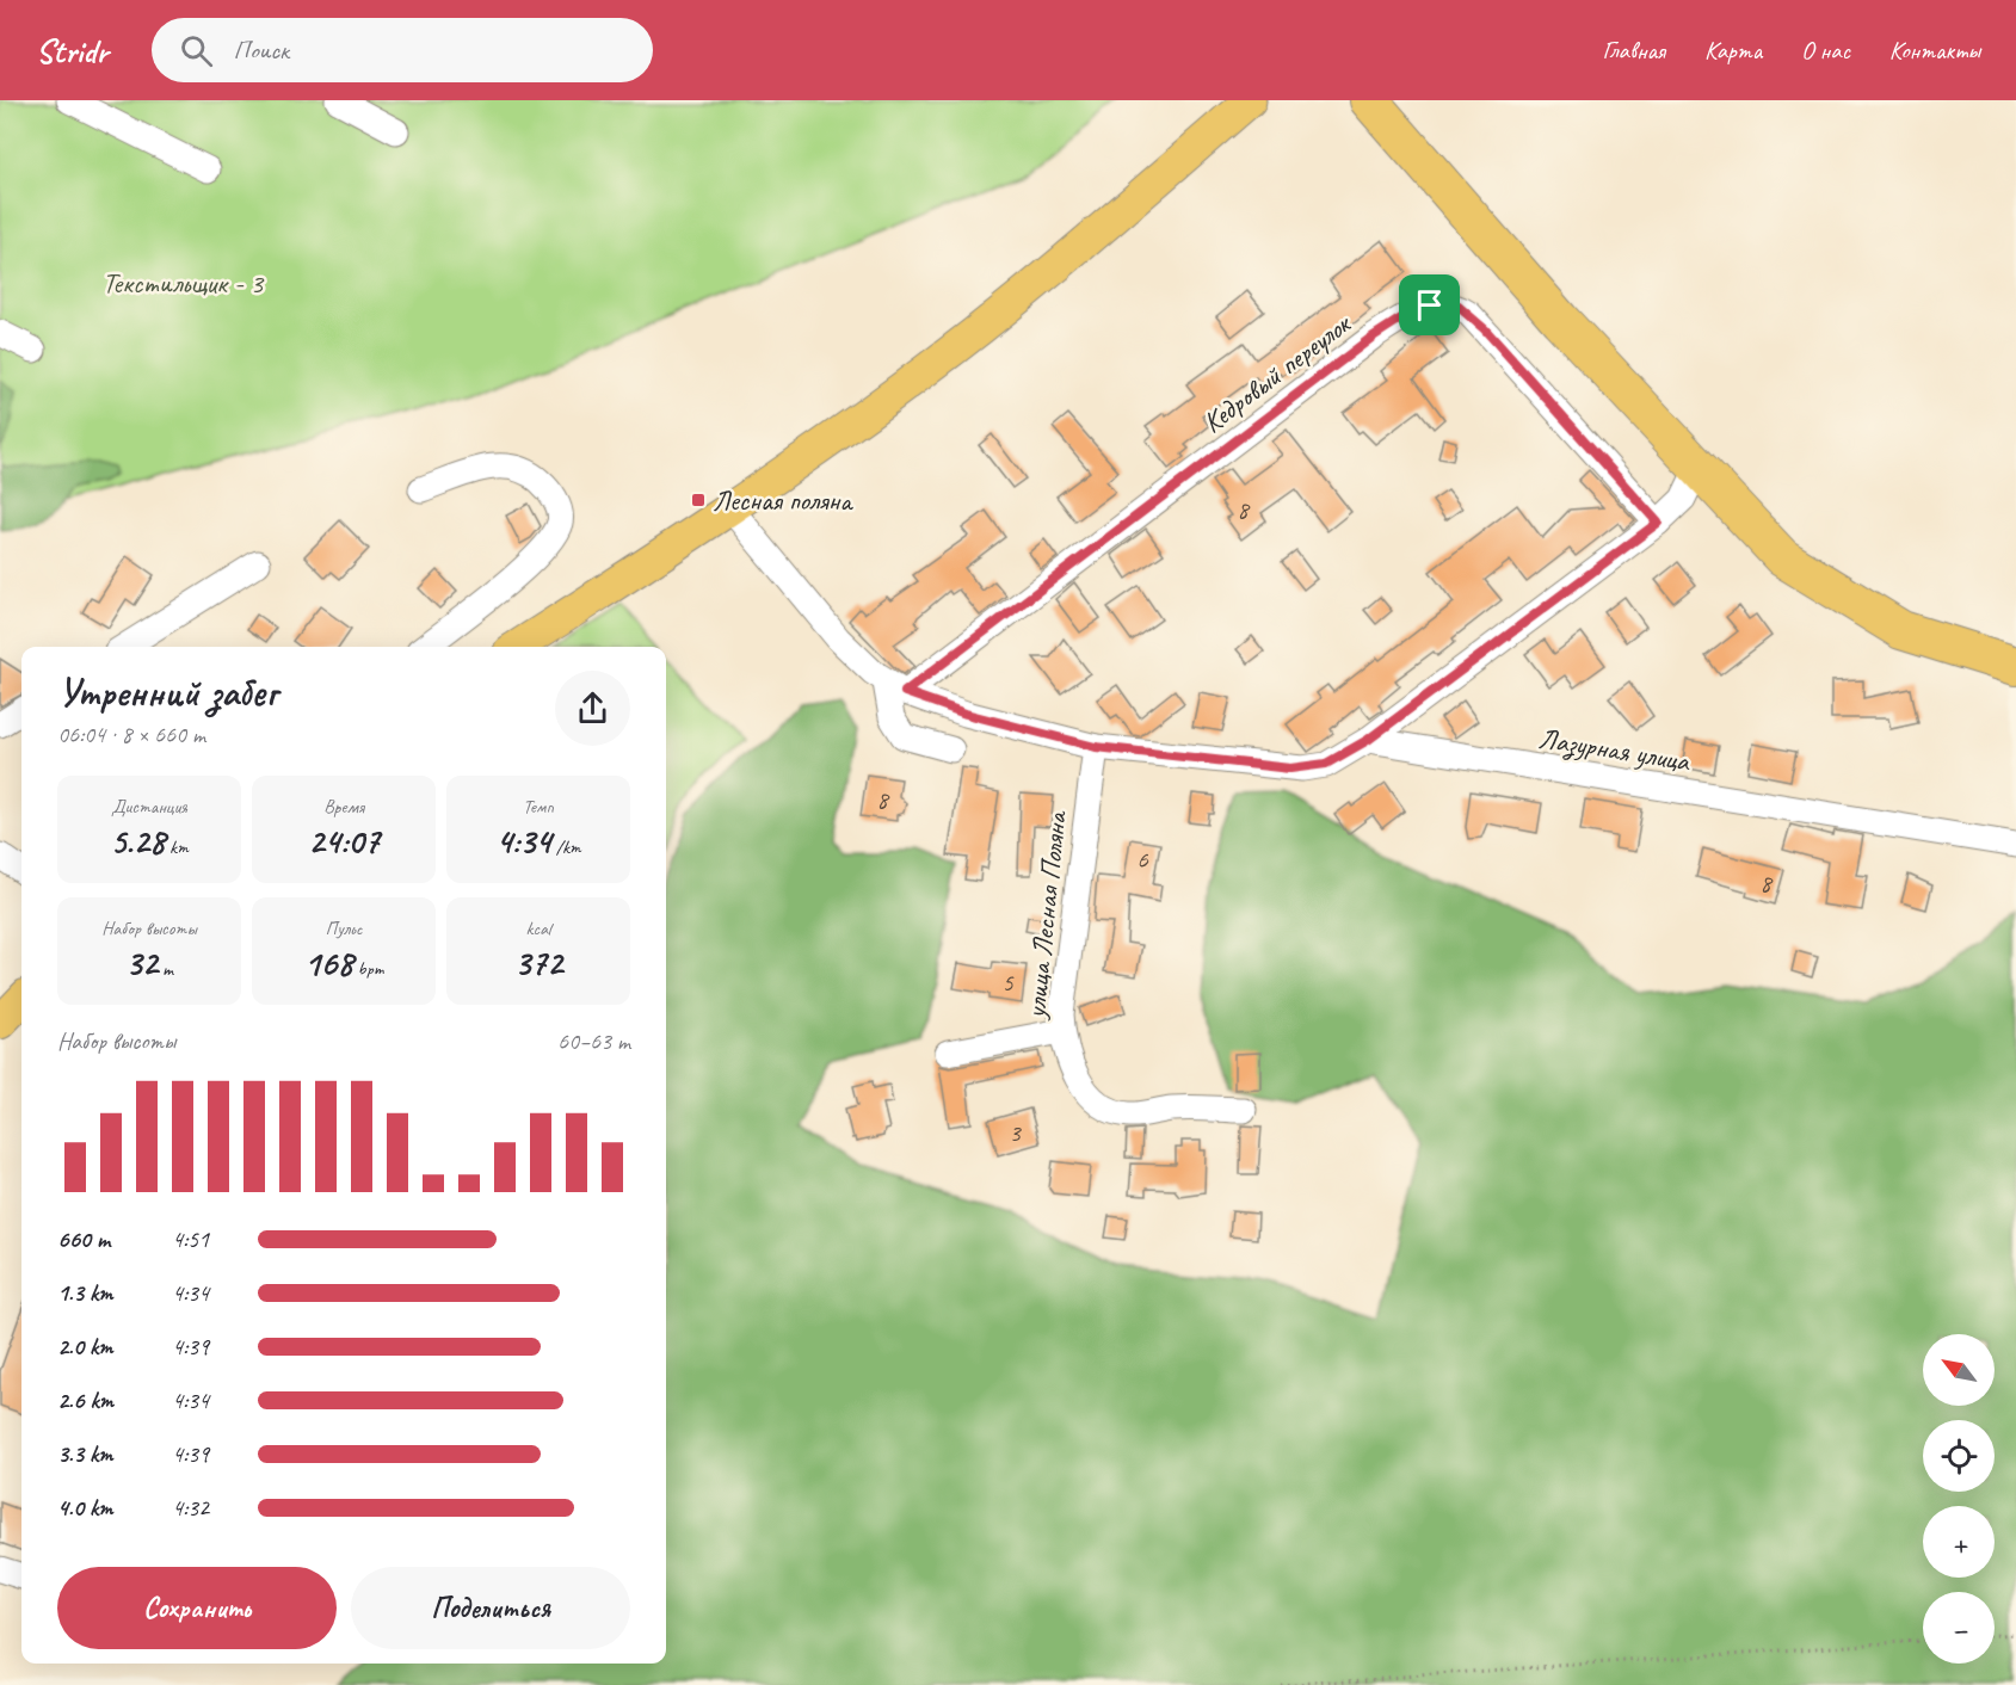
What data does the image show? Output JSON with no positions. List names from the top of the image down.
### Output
{
  "streets": {
    "street": ["Кедровый переулок", "Лазурная улица", "улица Лесная Поляна"]
  },
  "parks": ["Текстильщик - 3"],
  "places": {
    "transit": ["Лесная поляна"]
  },
  "house_numbers": [
    "8",
    "8",
    "6",
    "8",
    "5",
    "3"
  ],
  "north": "top left",
  "page": {
    "header": "Stridr",
    "search": "Поиск",
    "nav": [
      "Главная",
      "Карта",
      "О нас",
      "Контакты"
    ],
    "heading": ["Утренний забег", "06:04 · 8 × 660 m"],
    "stats": [
      ["Дистанция", "5.28 km"],
      ["Время", "24:07"],
      ["Темп", "4:34 /km"],
      ["Набор высоты", "32 m"],
      ["Пульс", "168 bpm"],
      ["kcal", "372"]
    ],
    "chart": ["Набор высоты", "60–63 m"],
    "list": [
      {
        "name": "660 m",
        "note": "4:51"
      },
      {
        "name": "1.3 km",
        "note": "4:34"
      },
      {
        "name": "2.0 km",
        "note": "4:39"
      },
      {
        "name": "2.6 km",
        "note": "4:34"
      },
      {
        "name": "3.3 km",
        "note": "4:39"
      },
      {
        "name": "4.0 km",
        "note": "4:32"
      }
    ],
    "map_buttons": ["+", "−"],
    "buttons": ["Сохранить", "Поделиться"]
  }
}
